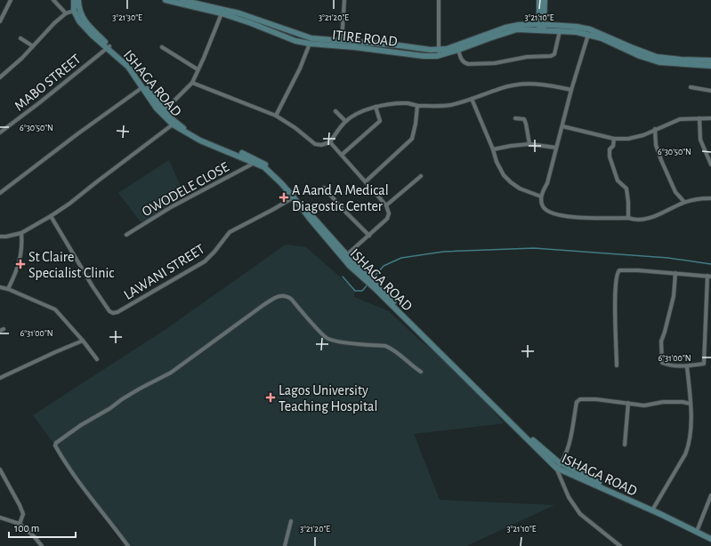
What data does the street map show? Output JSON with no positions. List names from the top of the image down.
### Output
{
  "streets": {
    "main road": ["ITIRE ROAD", "ISHAGA ROAD"],
    "street": ["MABO STREET", "OWODELE CLOSE", "LAWANI STREET"]
  },
  "crossings": [
    ["MABO STREET", "ISHAGA ROAD"],
    ["ISHAGA ROAD", "OWODELE CLOSE"],
    ["ISHAGA ROAD", "LAWANI STREET"]
  ],
  "places": {
    "health": ["A Aand A Medical Diagostic Center", "St Claire Specialist Clinic", "Lagos University Teaching Hospital"]
  },
  "scale_bar": "100 m",
  "coordinates": [
    "3°21'30\"E",
    "3°21'20\"E",
    "3°21'10\"E",
    "6°30'50\"N",
    "6°31'00\"N"
  ]
}
